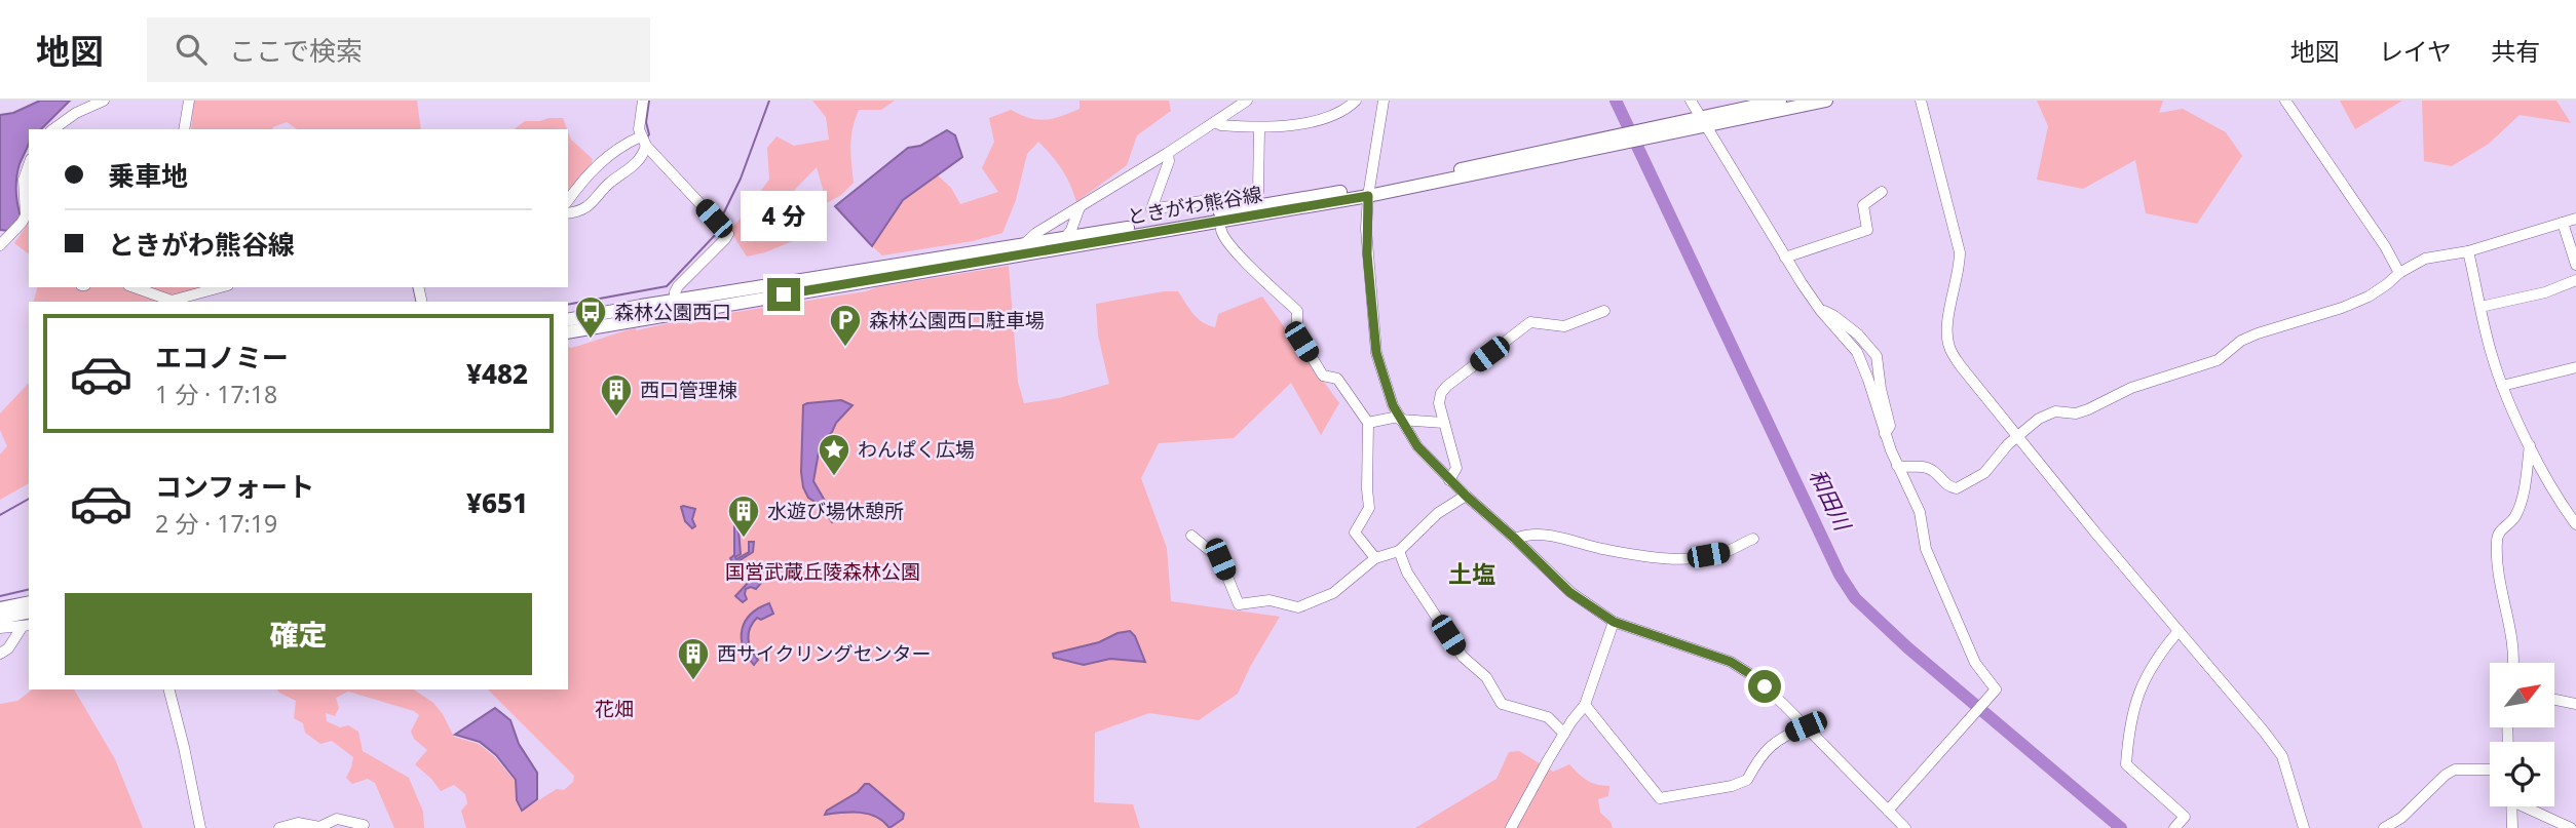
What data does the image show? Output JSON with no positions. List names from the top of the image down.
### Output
{
  "streets": {
    "main road": ["ときがわ熊谷線"]
  },
  "districts": ["土塩"],
  "water": ["和田川"],
  "parks": ["国営武蔵丘陵森林公園", "花畑"],
  "places": {
    "bus stop": ["森林公園西口"],
    "parking": ["森林公園西口駐車場"],
    "building": ["西口管理棟", "水遊び場休憩所", "西サイクリングセンター"],
    "place": ["わんぱく広場"]
  },
  "north": "top right",
  "page": {
    "header": "地図",
    "search": "ここで検索",
    "nav": ["地図", "レイヤ", "共有"],
    "banner": ["乗車地", "ときがわ熊谷線"],
    "bubble": "4 分",
    "list": [
      {
        "name": "エコノミー",
        "note": "1 分 · 17:18",
        "value": "¥482"
      },
      {
        "name": "コンフォート",
        "note": "2 分 · 17:19",
        "value": "¥651"
      }
    ],
    "buttons": "確定"
  }
}
